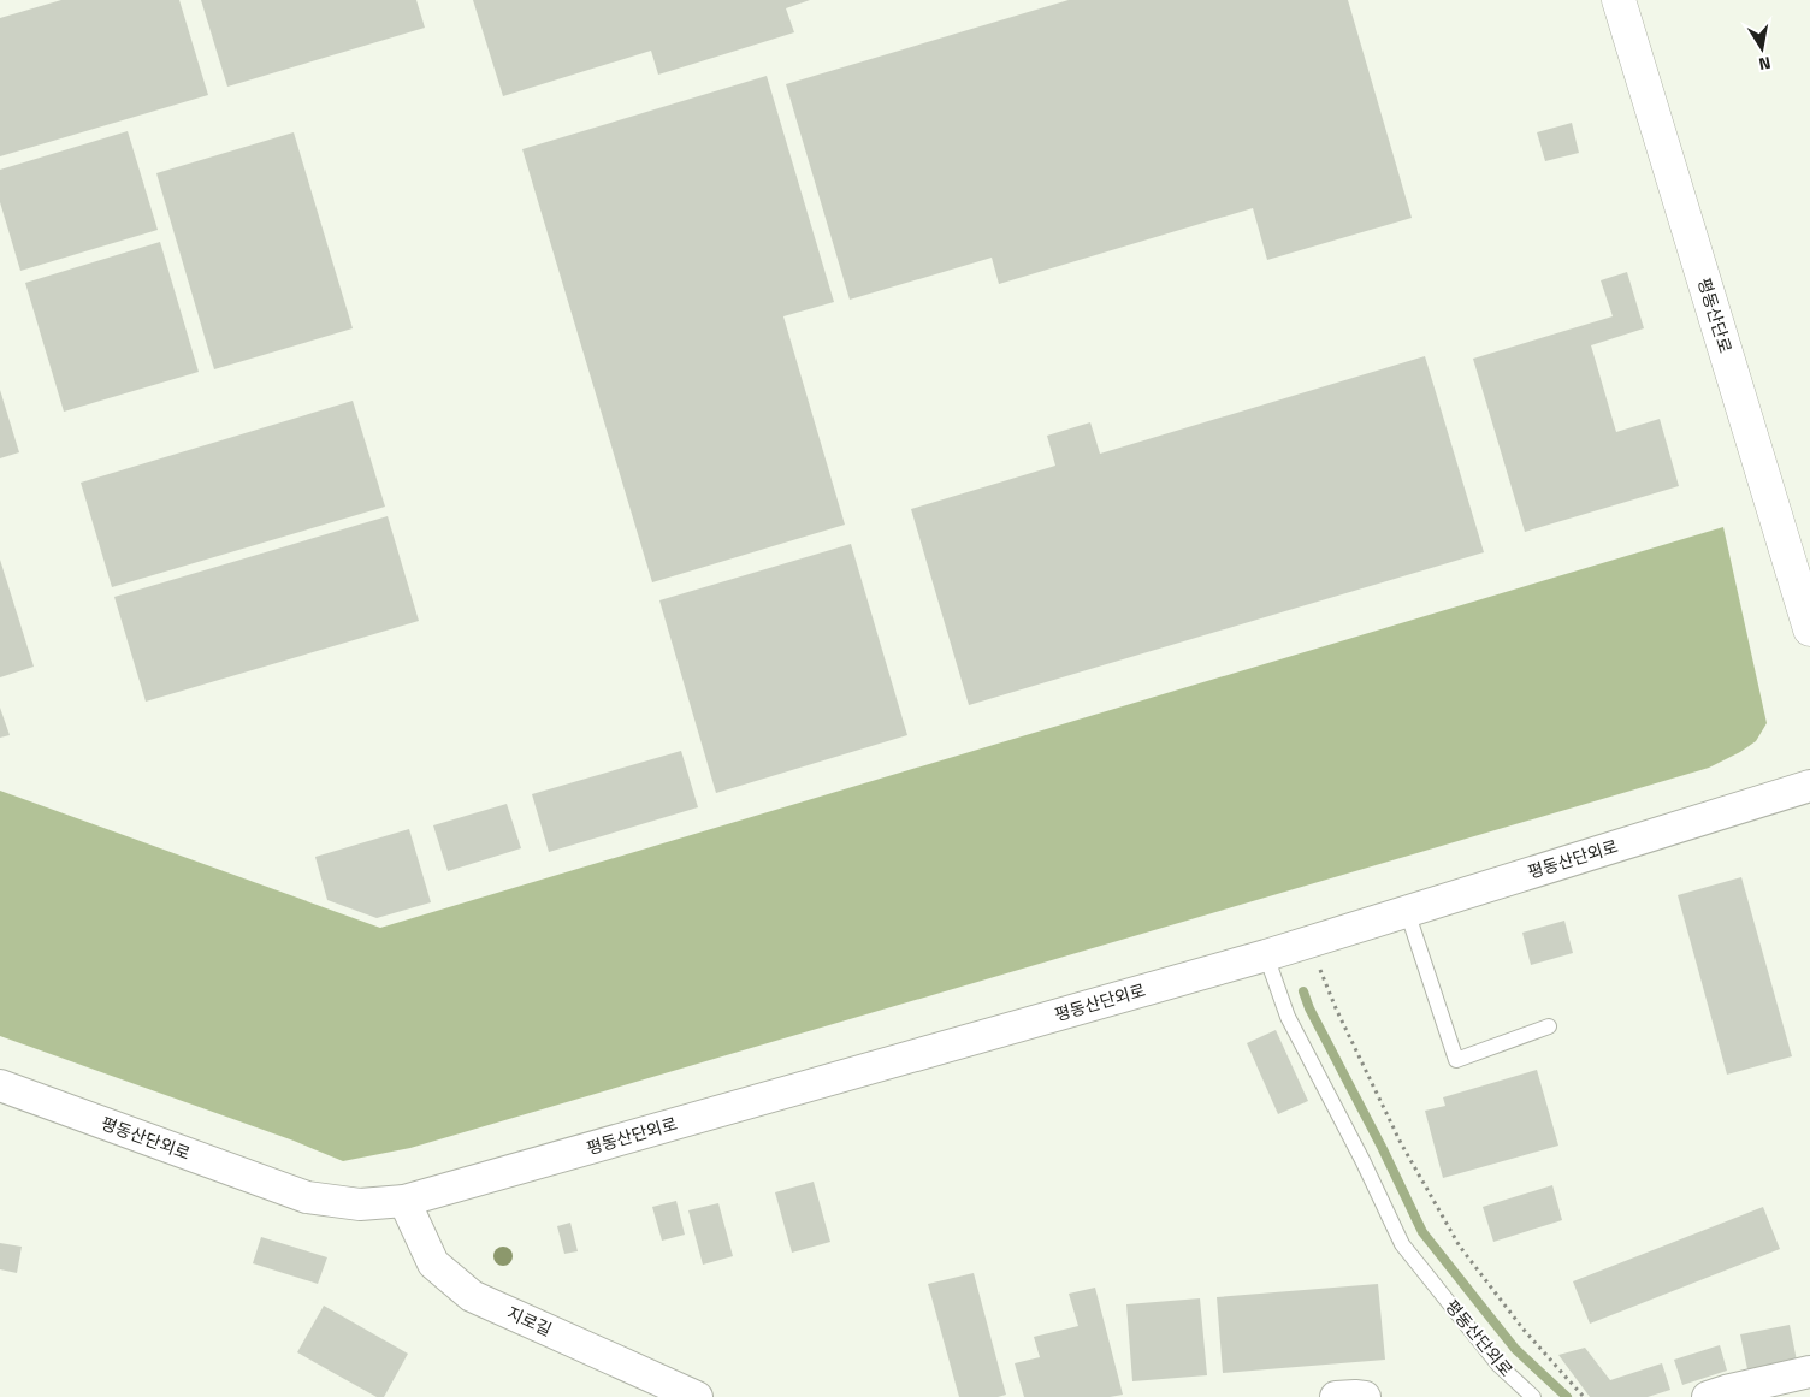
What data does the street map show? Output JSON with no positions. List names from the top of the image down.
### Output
{
  "streets": {
    "street": ["평동산단로", "평동산단외로", "지로길"]
  },
  "crossings": [
    ["평동산단외로", "지로길"]
  ],
  "north": "bottom"
}
